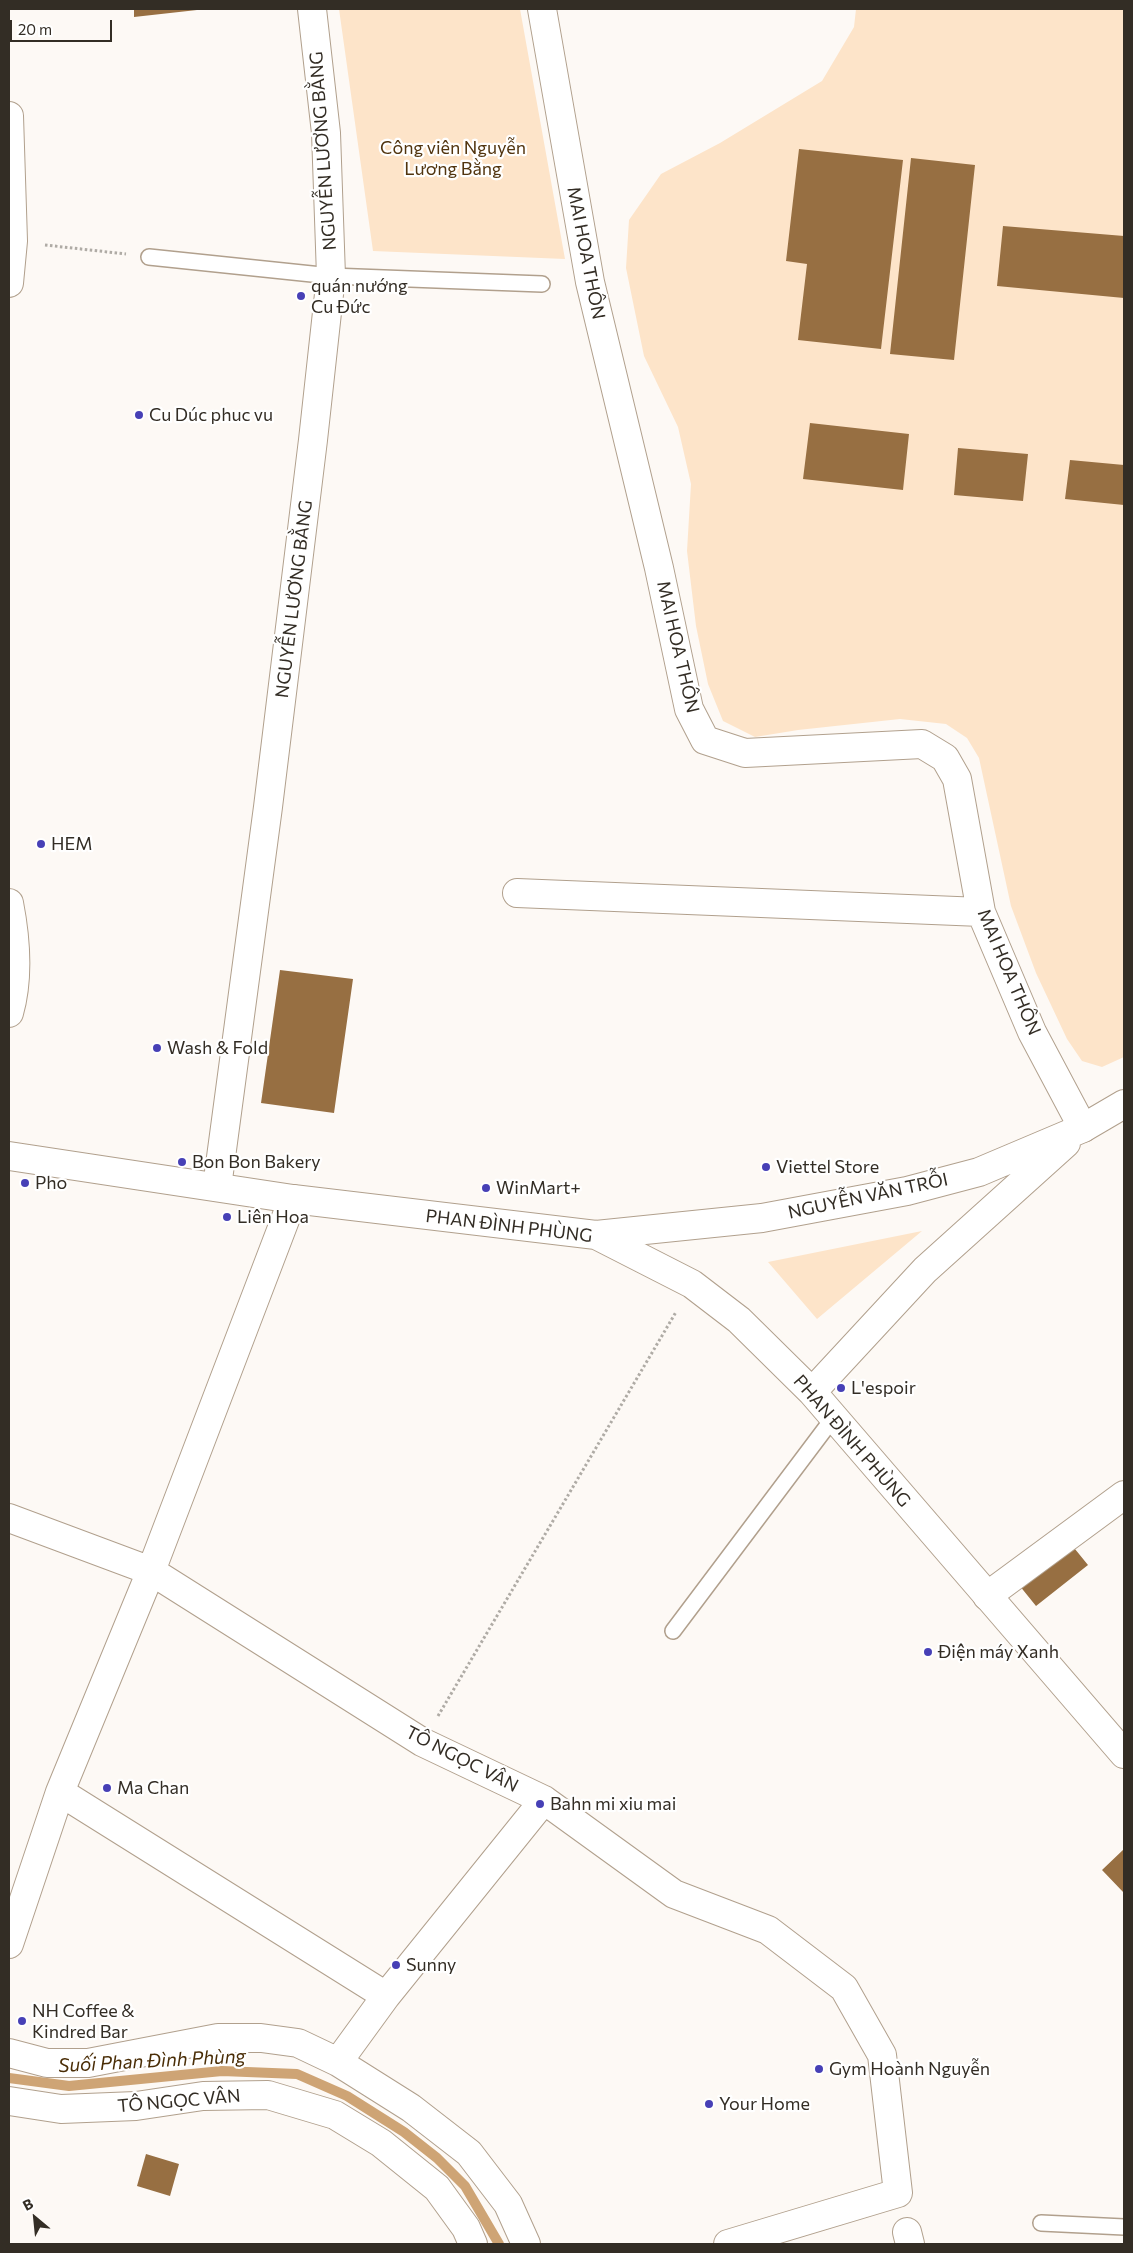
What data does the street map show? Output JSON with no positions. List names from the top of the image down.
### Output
{
  "streets": {
    "street": [
      "NGUYỄN LƯƠNG BẰNG",
      "MAI HOA THÔN",
      "NGUYỄN VĂN TRỖI",
      "PHAN ĐÌNH PHÙNG",
      "TÔ NGỌC VÂN"
    ]
  },
  "crossings": [
    ["NGUYỄN LƯƠNG BẰNG", "PHAN ĐÌNH PHÙNG"],
    ["MAI HOA THÔN", "NGUYỄN VĂN TRỖI"],
    ["NGUYỄN VĂN TRỖI", "PHAN ĐÌNH PHÙNG"]
  ],
  "water": ["Suối Phan Đình Phùng"],
  "parks": ["Công viên Nguyễn Lương Bằng"],
  "places": [
    "quán nướng Cu Đức",
    "Cu Dúc phuc vu",
    "HEM",
    "Wash & Fold",
    "Bon Bon Bakery",
    "Viettel Store",
    "Pho",
    "WinMart+",
    "Liên Hoa",
    "L'espoir",
    "Điện máy Xanh",
    "Ma Chan",
    "Bahn mi xiu mai",
    "Sunny",
    "NH Coffee & Kindred Bar",
    "Gym Hoành Nguyễn",
    "Your Home"
  ],
  "scale_bar": "20 m",
  "north": "top left"
}
